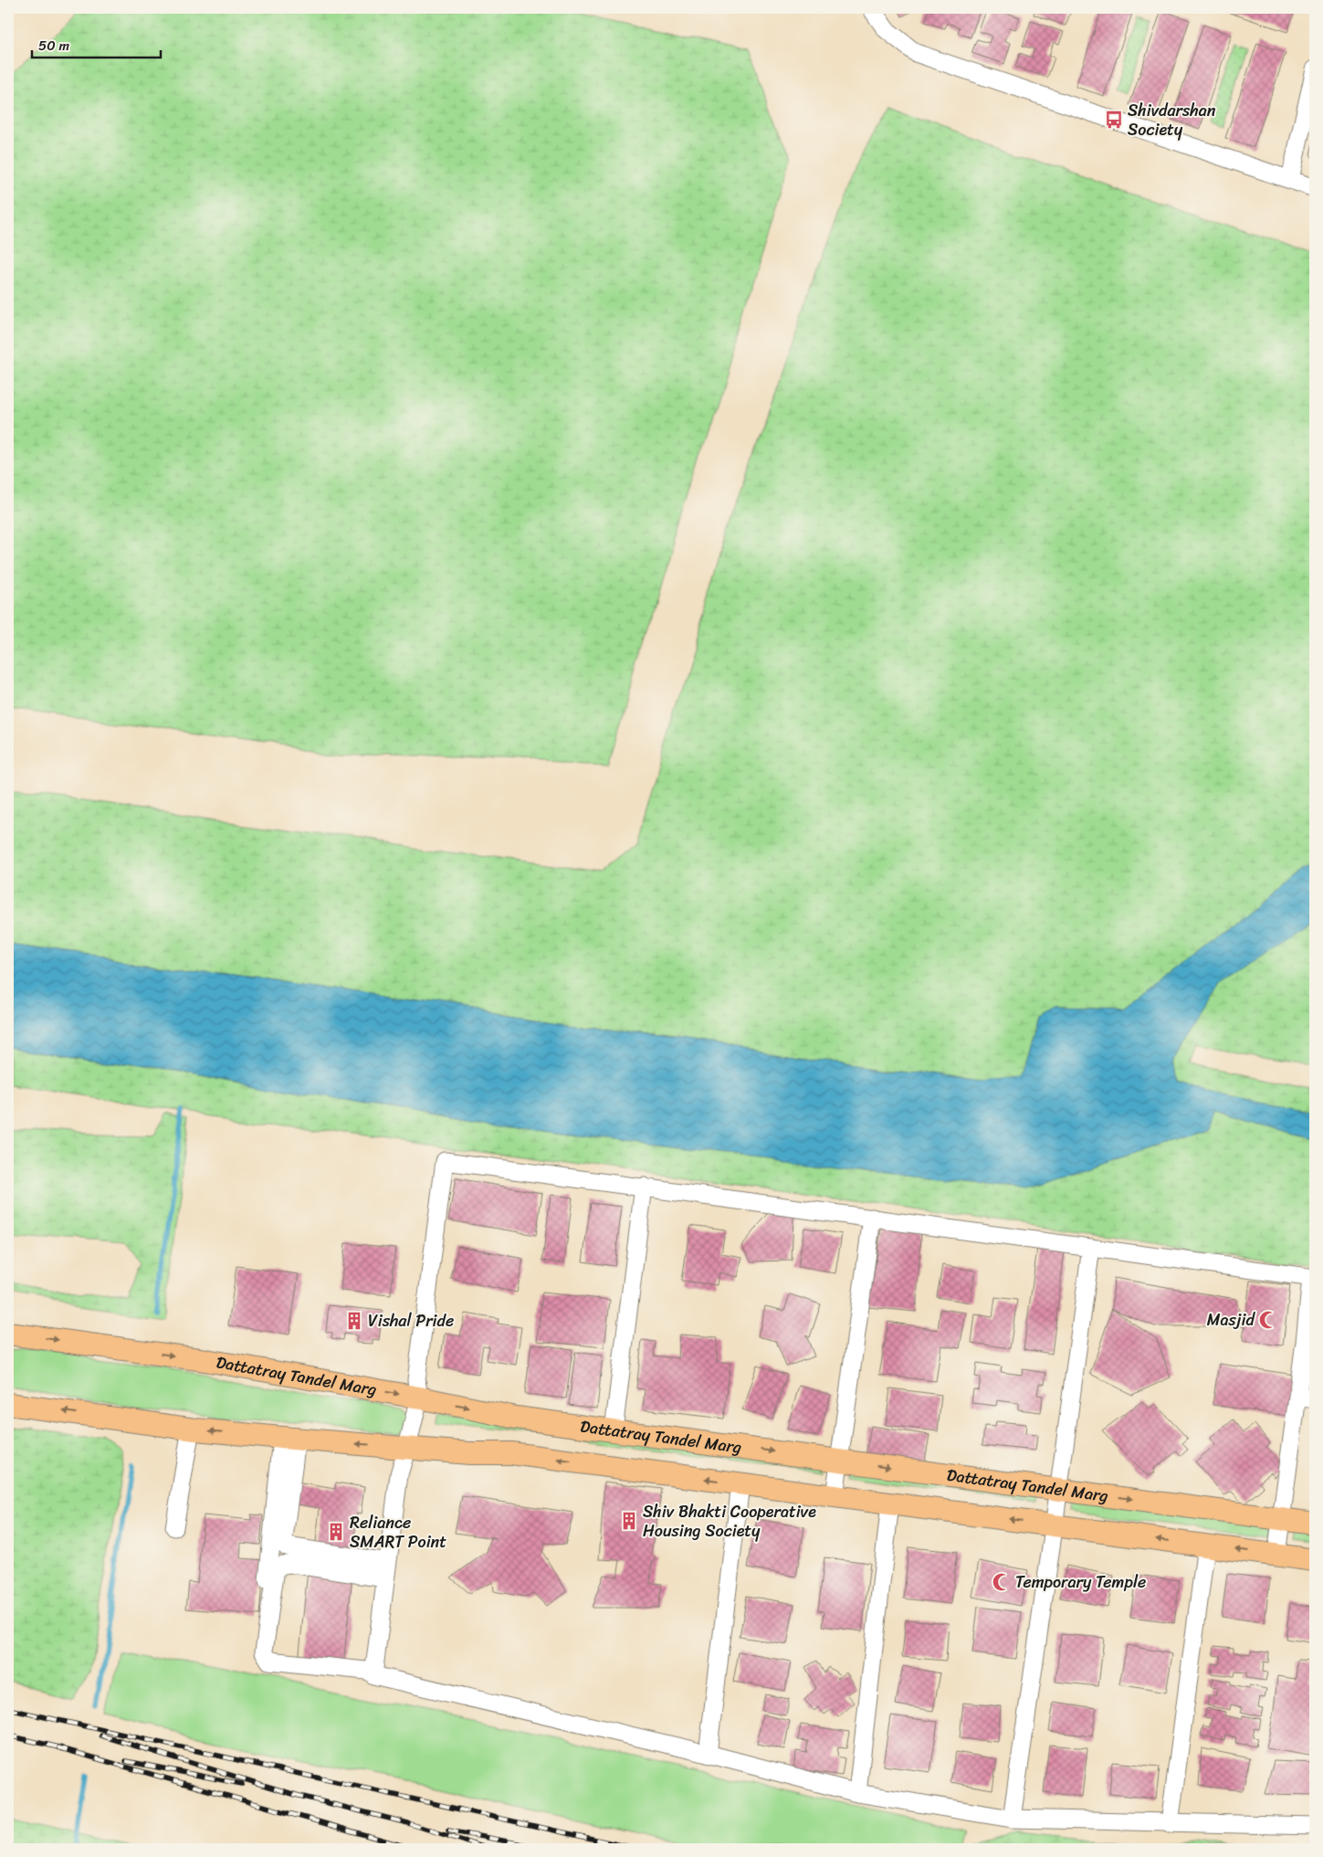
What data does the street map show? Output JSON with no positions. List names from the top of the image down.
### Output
{
  "streets": {
    "main road": ["Dattatray Tandel Marg"]
  },
  "places": {
    "bus stop": ["Shivdarshan Society"],
    "mosque": ["Masjid", "Temporary Temple"],
    "building": ["Vishal Pride", "Shiv Bhakti Cooperative Housing Society", "Reliance SMART Point"]
  },
  "scale_bar": "50 m"
}
